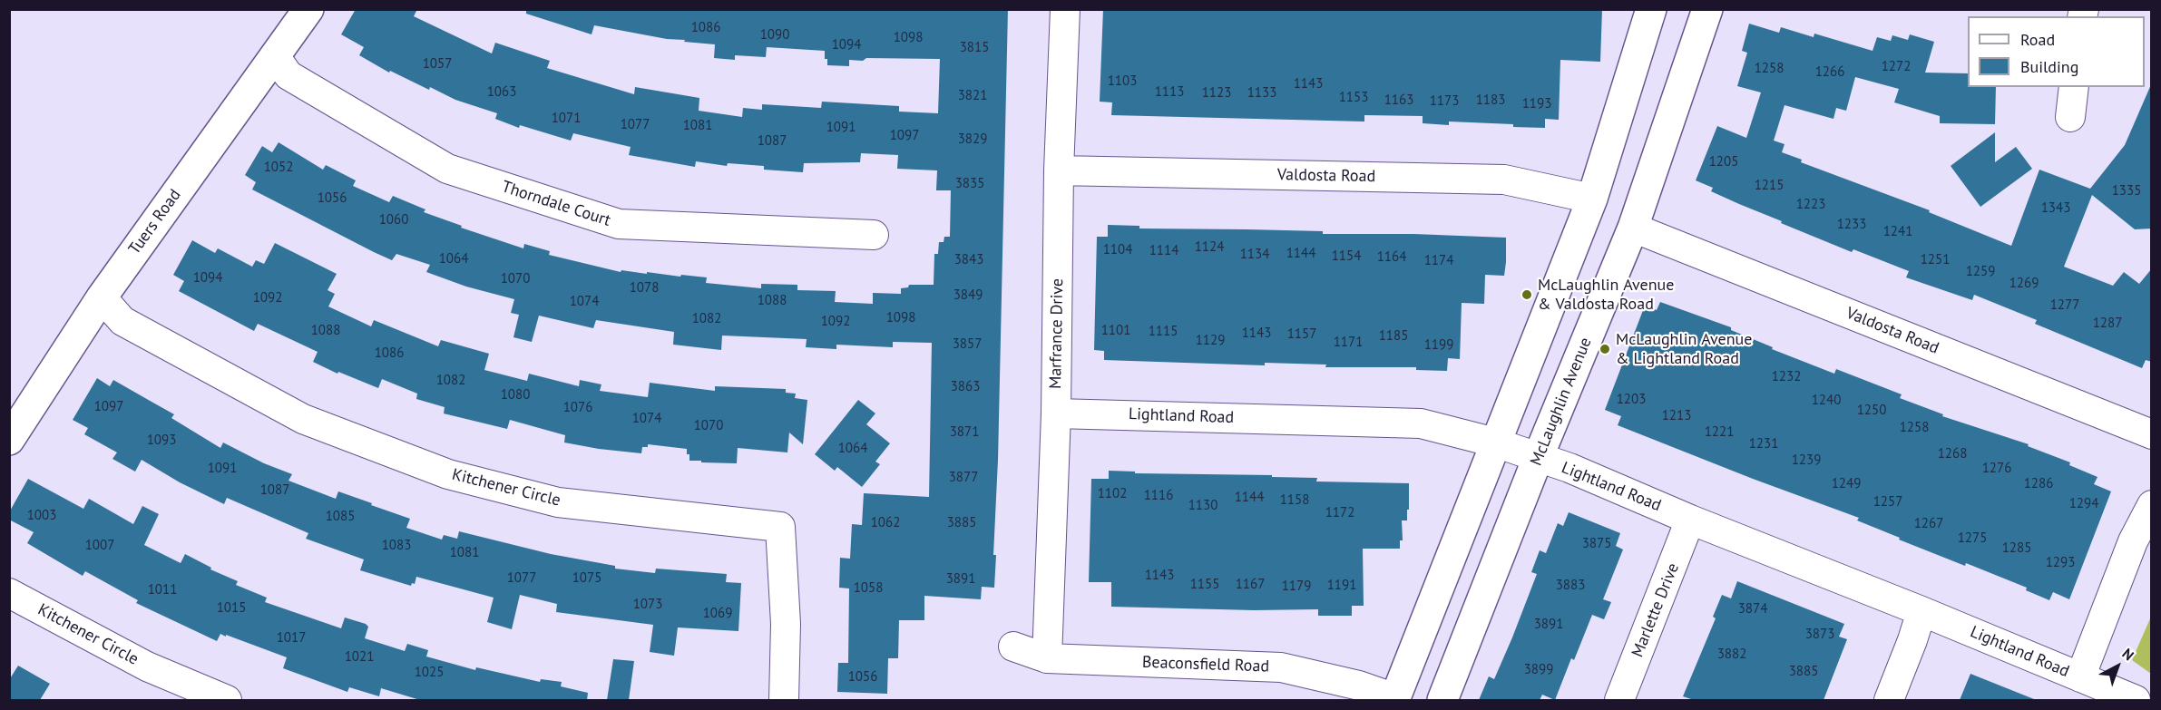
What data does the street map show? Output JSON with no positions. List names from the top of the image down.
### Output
{
  "streets": {
    "main road": ["Tuers Road", "McLaughlin Avenue"],
    "street": [
      "Valdosta Road",
      "Thorndale Court",
      "Marfrance Drive",
      "Lightland Road",
      "Kitchener Circle",
      "Marlette Drive",
      "Beaconsfield Road"
    ]
  },
  "crossings": [
    ["Valdosta Road", "Marfrance Drive"],
    ["Valdosta Road", "McLaughlin Avenue"],
    ["Thorndale Court", "Tuers Road"],
    ["Tuers Road", "Kitchener Circle"],
    ["Marfrance Drive", "Lightland Road"],
    ["Marfrance Drive", "Beaconsfield Road"],
    ["McLaughlin Avenue", "Lightland Road"],
    ["Lightland Road", "Marlette Drive"]
  ],
  "places": ["McLaughlin Avenue & Valdosta Road", "McLaughlin Avenue & Lightland Road"],
  "house_numbers": [
    "1086",
    "1090",
    "1098",
    "1094",
    "3815",
    "1057",
    "1272",
    "1258",
    "1266",
    "1103",
    "1143",
    "1063",
    "1113",
    "1123",
    "1133",
    "3821",
    "1153",
    "1163",
    "1183",
    "1173",
    "1193",
    "1071",
    "1077",
    "1081",
    "1091",
    "1097",
    "3829",
    "1087",
    "1205",
    "1052",
    "3835",
    "1215",
    "1335",
    "1056",
    "1223",
    "1343",
    "1060",
    "1233",
    "1241",
    "1124",
    "1104",
    "1114",
    "1144",
    "1134",
    "1154",
    "1164",
    "1064",
    "3843",
    "1251",
    "1174",
    "1259",
    "1094",
    "1070",
    "1269",
    "1078",
    "3849",
    "1092",
    "1088",
    "1074",
    "1277",
    "1098",
    "1082",
    "1092",
    "1287",
    "1088",
    "1101",
    "1115",
    "1143",
    "1157",
    "1185",
    "1129",
    "1171",
    "3857",
    "1199",
    "1086",
    "1232",
    "1082",
    "3863",
    "1080",
    "1203",
    "1240",
    "1097",
    "1076",
    "1250",
    "1213",
    "1074",
    "1070",
    "1258",
    "3871",
    "1221",
    "1093",
    "1231",
    "1064",
    "1268",
    "1239",
    "1091",
    "1276",
    "3877",
    "1249",
    "1286",
    "1087",
    "1102",
    "1116",
    "1144",
    "1158",
    "1257",
    "1294",
    "1130",
    "1172",
    "1003",
    "1085",
    "1062",
    "3885",
    "1267",
    "1275",
    "3875",
    "1007",
    "1083",
    "1285",
    "1081",
    "1293",
    "1143",
    "1077",
    "1075",
    "3891",
    "1155",
    "1167",
    "1191",
    "3883",
    "1179",
    "1058",
    "1011",
    "1073",
    "1015",
    "3874",
    "1069",
    "3891",
    "3873",
    "1017",
    "3882",
    "1021",
    "3899",
    "3885",
    "1025",
    "1056"
  ],
  "legend": ["Road", "Building"],
  "north": "top right"
}
